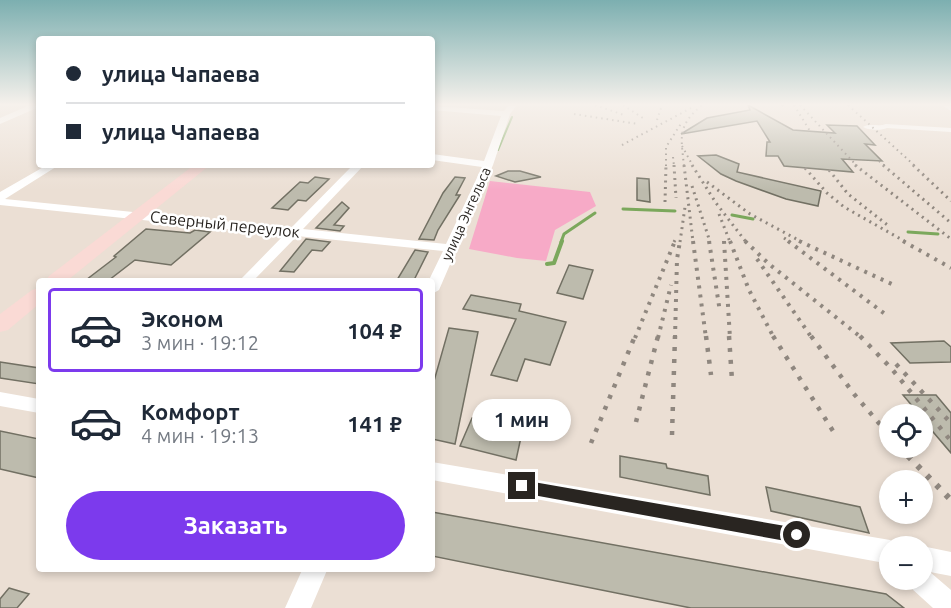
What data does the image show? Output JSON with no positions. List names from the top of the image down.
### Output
{
  "streets": {
    "street": ["улица Энгельса", "Северный переулок"]
  },
  "crossings": [
    ["улица Энгельса", "Северный переулок"]
  ],
  "page": {
    "banner": ["улица Чапаева", "улица Чапаева"],
    "list": [
      {
        "name": "Эконом",
        "note": "3 мин · 19:12",
        "value": "104 ₽"
      },
      {
        "name": "Комфорт",
        "note": "4 мин · 19:13",
        "value": "141 ₽"
      }
    ],
    "bubble": "1 мин",
    "map_buttons": ["+", "−"],
    "buttons": "Заказать"
  }
}
